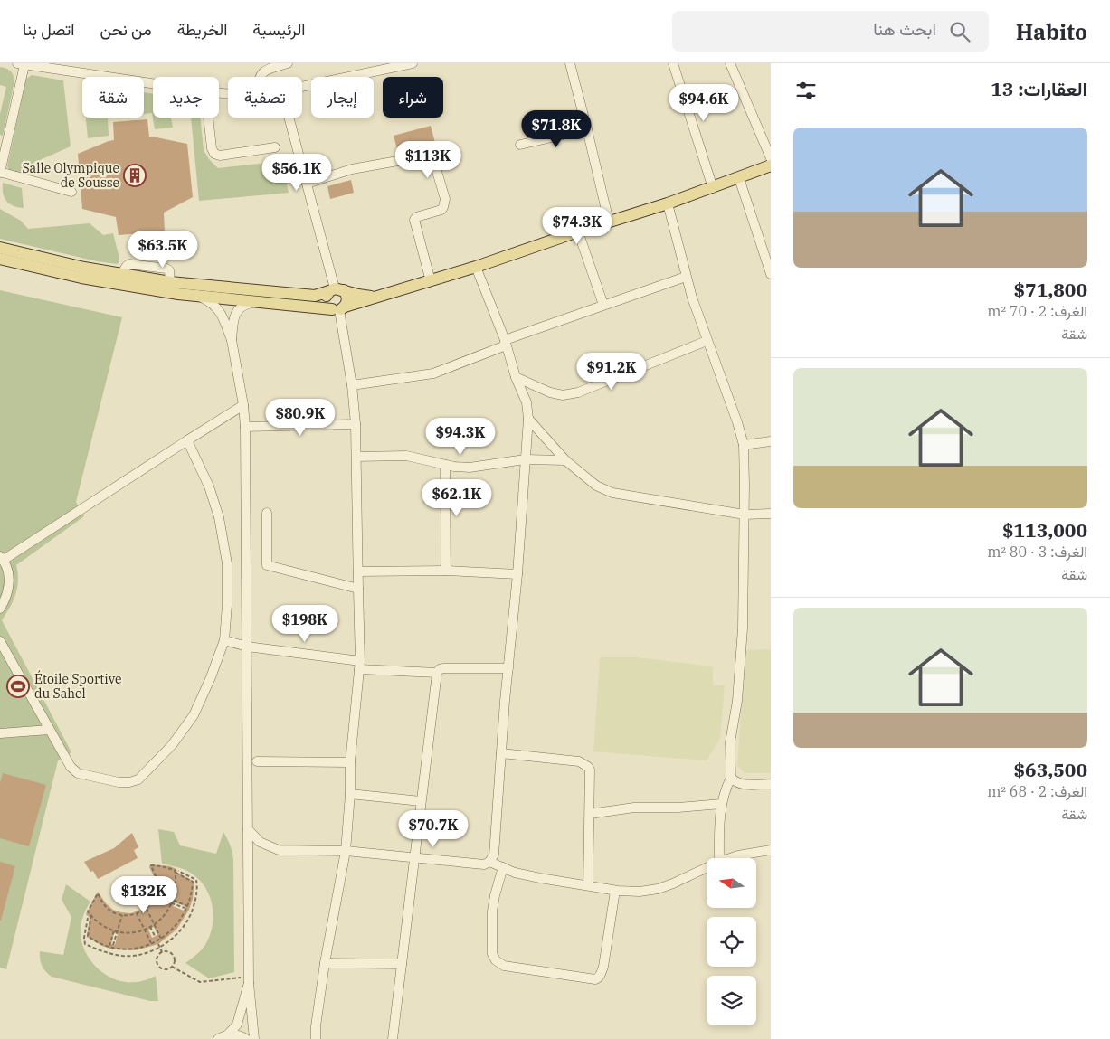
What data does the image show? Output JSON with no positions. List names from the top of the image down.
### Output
{
  "places": {
    "building": ["Salle Olympique de Sousse"],
    "sports": ["Étoile Sportive du Sahel"]
  },
  "north": "left",
  "page": {
    "header": "Habito",
    "search": "ابحث هنا",
    "nav": [
      "الرئيسية",
      "الخريطة",
      "من نحن",
      "اتصل بنا"
    ],
    "heading": "العقارات: 13",
    "chip": [
      "شراء",
      "إيجار",
      "تصفية",
      "جديد",
      "شقة"
    ],
    "price": [
      "$94.6K",
      "$71.8K",
      "$113K",
      "$56.1K",
      "$74.3K",
      "$63.5K",
      "$91.2K",
      "$80.9K",
      "$94.3K",
      "$62.1K",
      "$198K",
      "$70.7K",
      "$132K"
    ],
    "list": [
      {
        "name": "$71,800",
        "note": "الغرف: 2 · 70 m² · شقة"
      },
      {
        "name": "$113,000",
        "note": "الغرف: 3 · 80 m² · شقة"
      },
      {
        "name": "$63,500",
        "note": "الغرف: 2 · 68 m² · شقة"
      }
    ]
  }
}
